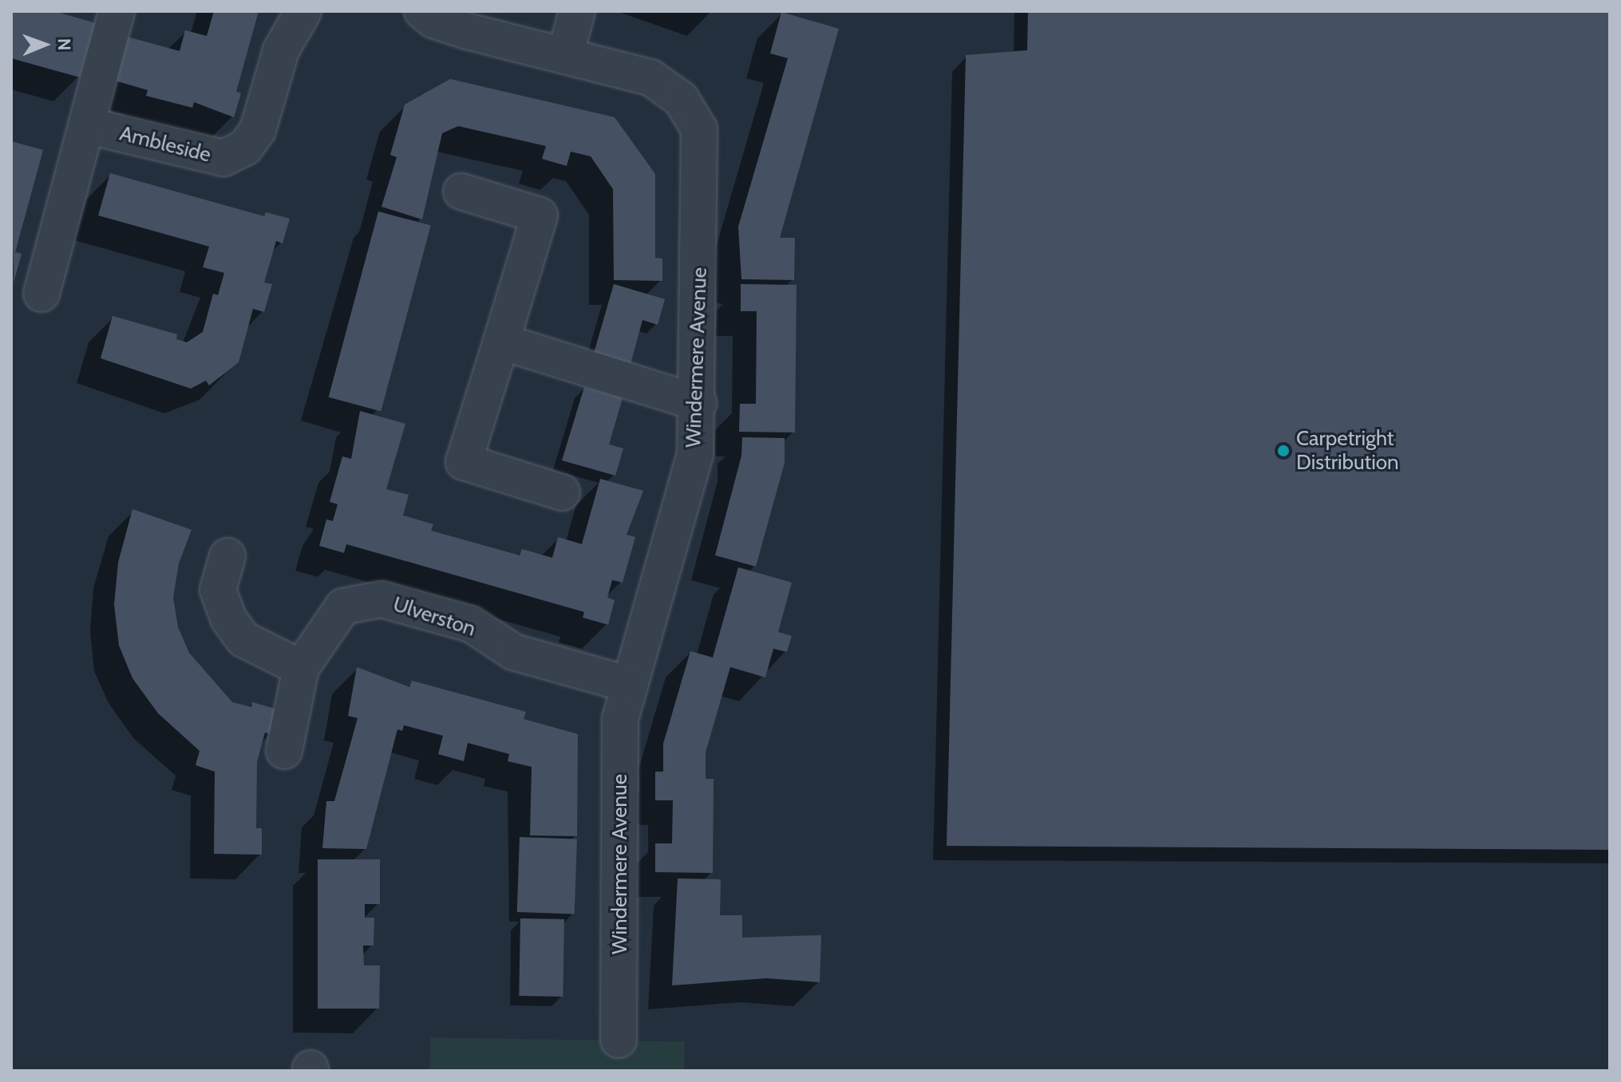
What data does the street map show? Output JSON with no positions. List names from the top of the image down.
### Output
{
  "streets": {
    "street": ["Ambleside", "Windermere Avenue", "Ulverston"]
  },
  "crossings": [
    ["Windermere Avenue", "Ulverston"]
  ],
  "places": ["Carpetright Distribution"],
  "north": "right"
}
